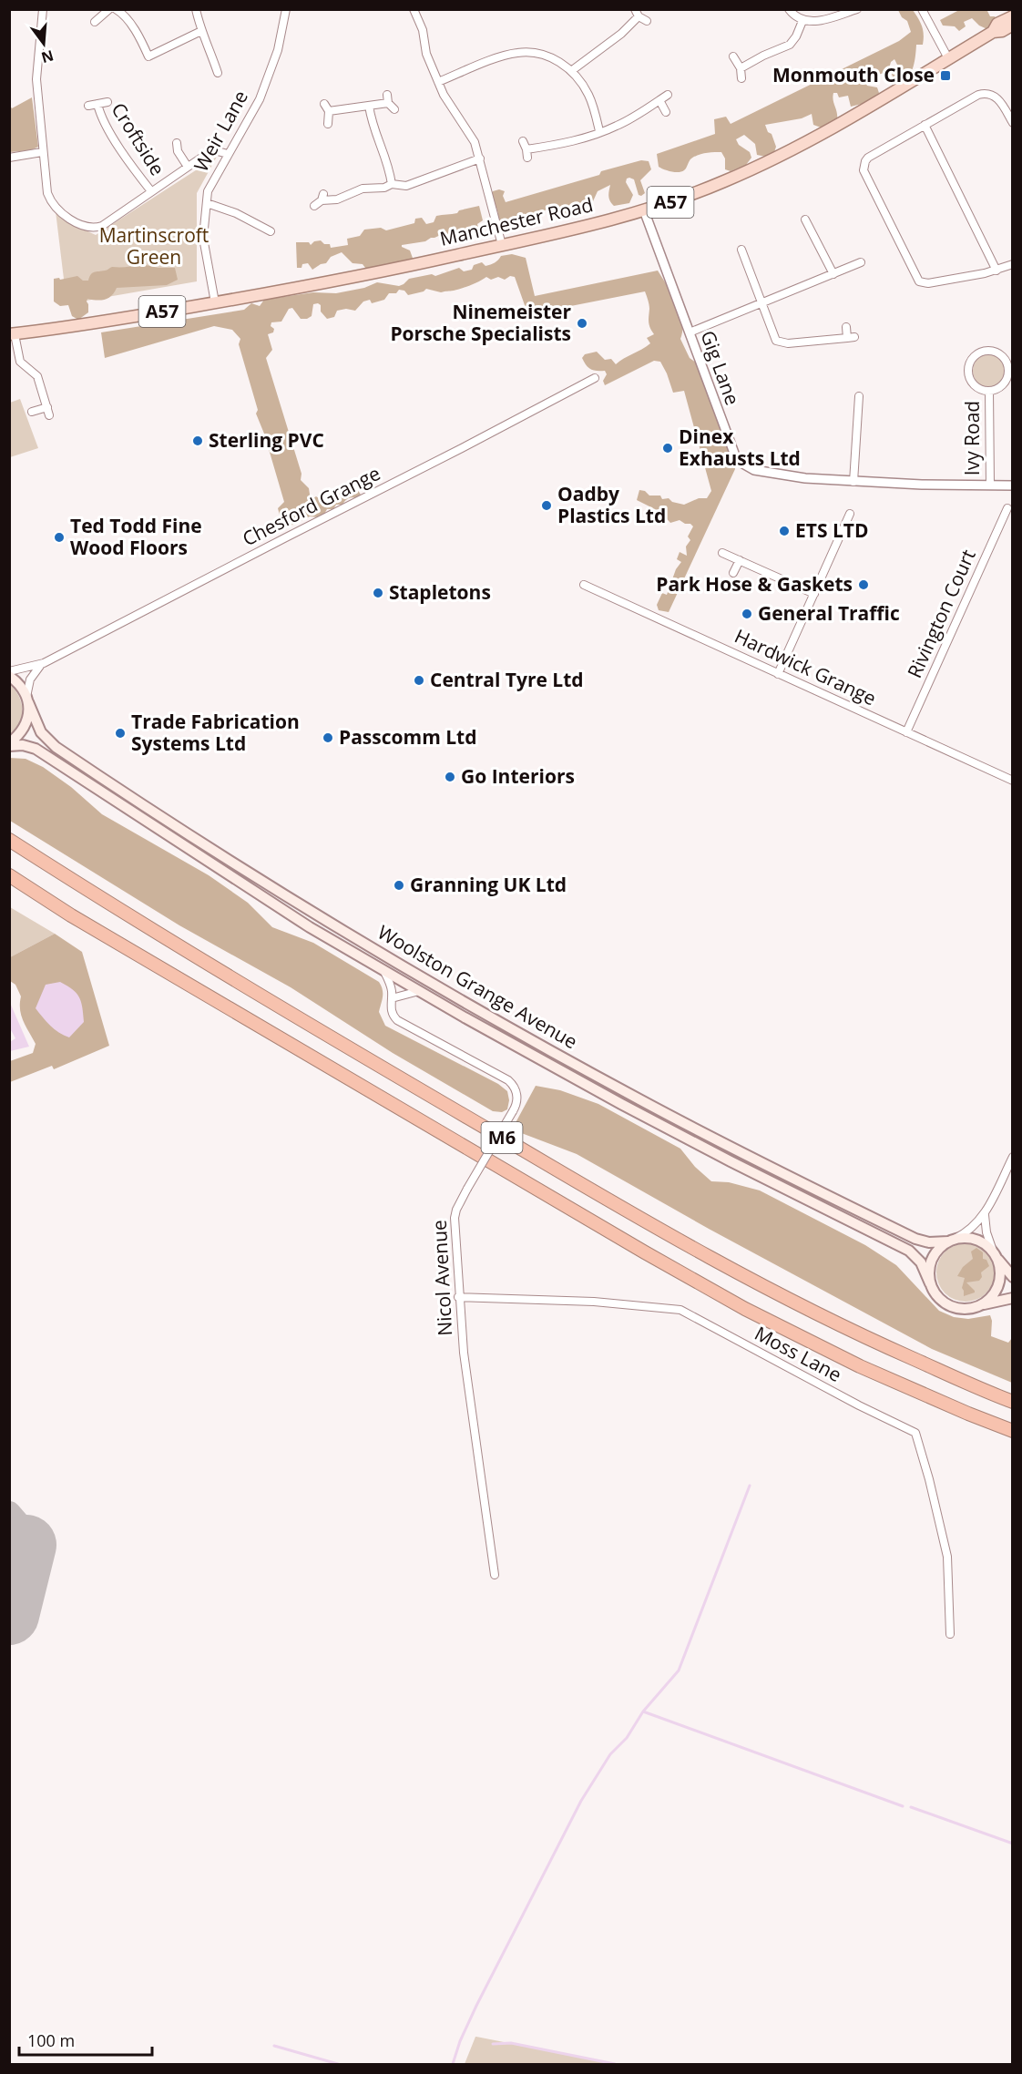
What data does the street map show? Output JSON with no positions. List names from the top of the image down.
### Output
{
  "streets": {
    "highway": ["M6"],
    "main road": ["A57", "Manchester Road", "Woolston Grange Avenue"],
    "street": [
      "Weir Lane",
      "Croftside",
      "Gig Lane",
      "Ivy Road",
      "Chesford Grange",
      "Rivington Court",
      "Hardwick Grange",
      "Nicol Avenue",
      "Moss Lane"
    ]
  },
  "crossings": [
    ["Weir Lane", "Manchester Road"],
    ["Manchester Road", "Gig Lane"],
    ["Gig Lane", "Ivy Road"],
    ["Chesford Grange", "Woolston Grange Avenue"],
    ["Rivington Court", "Hardwick Grange"],
    ["Woolston Grange Avenue", "Nicol Avenue"],
    ["Nicol Avenue", "Moss Lane"]
  ],
  "parks": ["Martinscroft Green"],
  "places": {
    "transit": ["Monmouth Close"],
    "other": [
      "Ninemeister Porsche Specialists",
      "Sterling PVC",
      "Dinex Exhausts Ltd",
      "Oadby Plastics Ltd",
      "ETS LTD",
      "Ted Todd Fine Wood Floors",
      "Park Hose & Gaskets",
      "Stapletons",
      "General Traffic",
      "Central Tyre Ltd",
      "Trade Fabrication Systems Ltd",
      "Passcomm Ltd",
      "Go Interiors",
      "Granning UK Ltd"
    ]
  },
  "scale_bar": "100 m",
  "north": "bottom"
}
